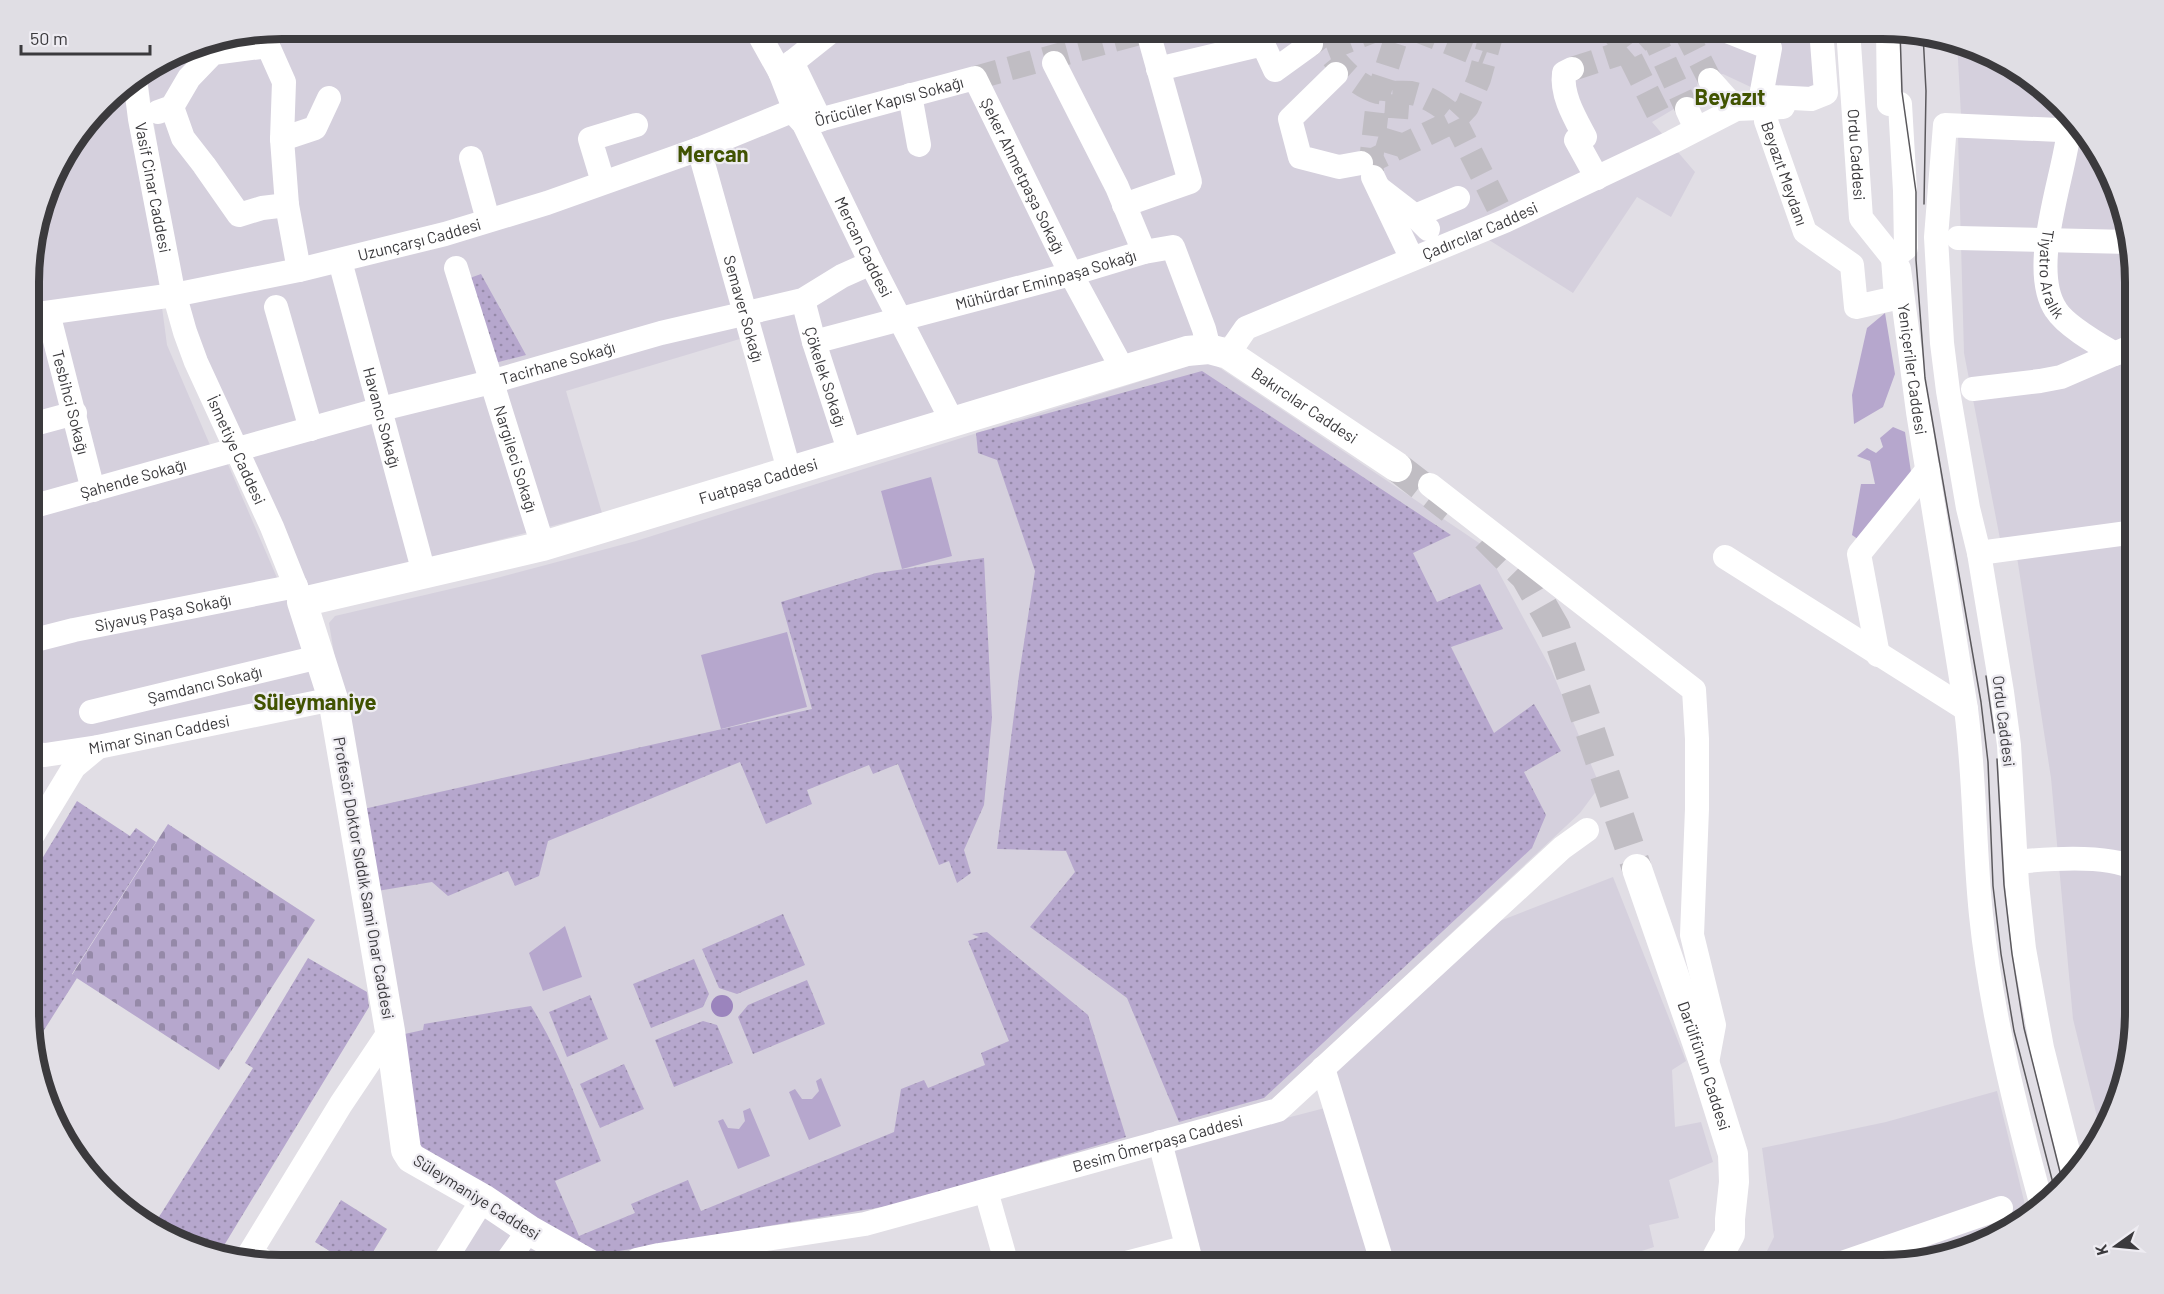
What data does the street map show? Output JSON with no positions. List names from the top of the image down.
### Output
{
  "streets": {
    "main road": [
      "Bakırcılar Caddesi",
      "Fuatpaşa Caddesi",
      "Profesör Doktor Sıddık Sami Onar Caddesi",
      "Darülfünun Caddesi",
      "Süleymaniye Caddesi"
    ],
    "street": [
      "Örücüler Kapısı Sokağı",
      "Ordu Caddesi",
      "Beyazıt Meydanı",
      "Şeker Ahmetpaşa Sokağı",
      "Vasif Cinar Caddesi",
      "Çadırcılar Caddesi",
      "Uzunçarşı Caddesi",
      "Mercan Caddesi",
      "Tiyatro Aralık",
      "Mühürdar Eminpaşa Sokağı",
      "Semaver Sokağı",
      "Tacirhane Sokağı",
      "Yeniçeriler Caddesi",
      "Çökelek Sokağı",
      "Tesbihci Sokağı",
      "Havancı Sokağı",
      "İsmetiye Caddesi",
      "Nargileci Sokağı",
      "Şahende Sokağı",
      "Siyavuş Paşa Sokağı",
      "Şamdancı Sokağı",
      "Mimar Sinan Caddesi",
      "Besim Ömerpaşa Caddesi"
    ]
  },
  "crossings": [
    ["Örücüler Kapısı Sokağı", "Şeker Ahmetpaşa Sokağı"],
    ["Örücüler Kapısı Sokağı", "Uzunçarşı Caddesi"],
    ["Örücüler Kapısı Sokağı", "Mercan Caddesi"],
    ["Ordu Caddesi", "Beyazıt Meydanı"],
    ["Ordu Caddesi", "Tiyatro Aralık"],
    ["Ordu Caddesi", "Yeniçeriler Caddesi"],
    ["Beyazıt Meydanı", "Çadırcılar Caddesi"],
    ["Beyazıt Meydanı", "Yeniçeriler Caddesi"],
    ["Şeker Ahmetpaşa Sokağı", "Mühürdar Eminpaşa Sokağı"],
    ["Şeker Ahmetpaşa Sokağı", "Fuatpaşa Caddesi"],
    ["Vasif Cinar Caddesi", "Uzunçarşı Caddesi"],
    ["Vasif Cinar Caddesi", "İsmetiye Caddesi"],
    ["Çadırcılar Caddesi", "Mühürdar Eminpaşa Sokağı"],
    ["Çadırcılar Caddesi", "Bakırcılar Caddesi"],
    ["Çadırcılar Caddesi", "Fuatpaşa Caddesi"],
    ["Uzunçarşı Caddesi", "Mercan Caddesi"],
    ["Uzunçarşı Caddesi", "Semaver Sokağı"],
    ["Uzunçarşı Caddesi", "Tesbihci Sokağı"],
    ["Uzunçarşı Caddesi", "Havancı Sokağı"],
    ["Uzunçarşı Caddesi", "İsmetiye Caddesi"],
    ["Mercan Caddesi", "Mühürdar Eminpaşa Sokağı"],
    ["Mercan Caddesi", "Tacirhane Sokağı"],
    ["Mercan Caddesi", "Fuatpaşa Caddesi"],
    ["Mühürdar Eminpaşa Sokağı", "Çökelek Sokağı"],
    ["Mühürdar Eminpaşa Sokağı", "Bakırcılar Caddesi"],
    ["Mühürdar Eminpaşa Sokağı", "Fuatpaşa Caddesi"],
    ["Semaver Sokağı", "Tacirhane Sokağı"],
    ["Semaver Sokağı", "Fuatpaşa Caddesi"],
    ["Tacirhane Sokağı", "Çökelek Sokağı"],
    ["Tacirhane Sokağı", "Havancı Sokağı"],
    ["Tacirhane Sokağı", "İsmetiye Caddesi"],
    ["Tacirhane Sokağı", "Nargileci Sokağı"],
    ["Tacirhane Sokağı", "Şahende Sokağı"],
    ["Çökelek Sokağı", "Fuatpaşa Caddesi"],
    ["Tesbihci Sokağı", "Şahende Sokağı"],
    ["Bakırcılar Caddesi", "Fuatpaşa Caddesi"],
    ["Havancı Sokağı", "Fuatpaşa Caddesi"],
    ["İsmetiye Caddesi", "Şahende Sokağı"],
    ["İsmetiye Caddesi", "Fuatpaşa Caddesi"],
    ["İsmetiye Caddesi", "Siyavuş Paşa Sokağı"],
    ["İsmetiye Caddesi", "Profesör Doktor Sıddık Sami Onar Caddesi"],
    ["Nargileci Sokağı", "Fuatpaşa Caddesi"],
    ["Fuatpaşa Caddesi", "Siyavuş Paşa Sokağı"],
    ["Fuatpaşa Caddesi", "Profesör Doktor Sıddık Sami Onar Caddesi"],
    ["Siyavuş Paşa Sokağı", "Profesör Doktor Sıddık Sami Onar Caddesi"],
    ["Şamdancı Sokağı", "Profesör Doktor Sıddık Sami Onar Caddesi"],
    ["Mimar Sinan Caddesi", "Profesör Doktor Sıddık Sami Onar Caddesi"],
    ["Profesör Doktor Sıddık Sami Onar Caddesi", "Süleymaniye Caddesi"]
  ],
  "districts": ["Beyazıt", "Mercan", "Süleymaniye"],
  "scale_bar": "50 m",
  "north": "left"
}
